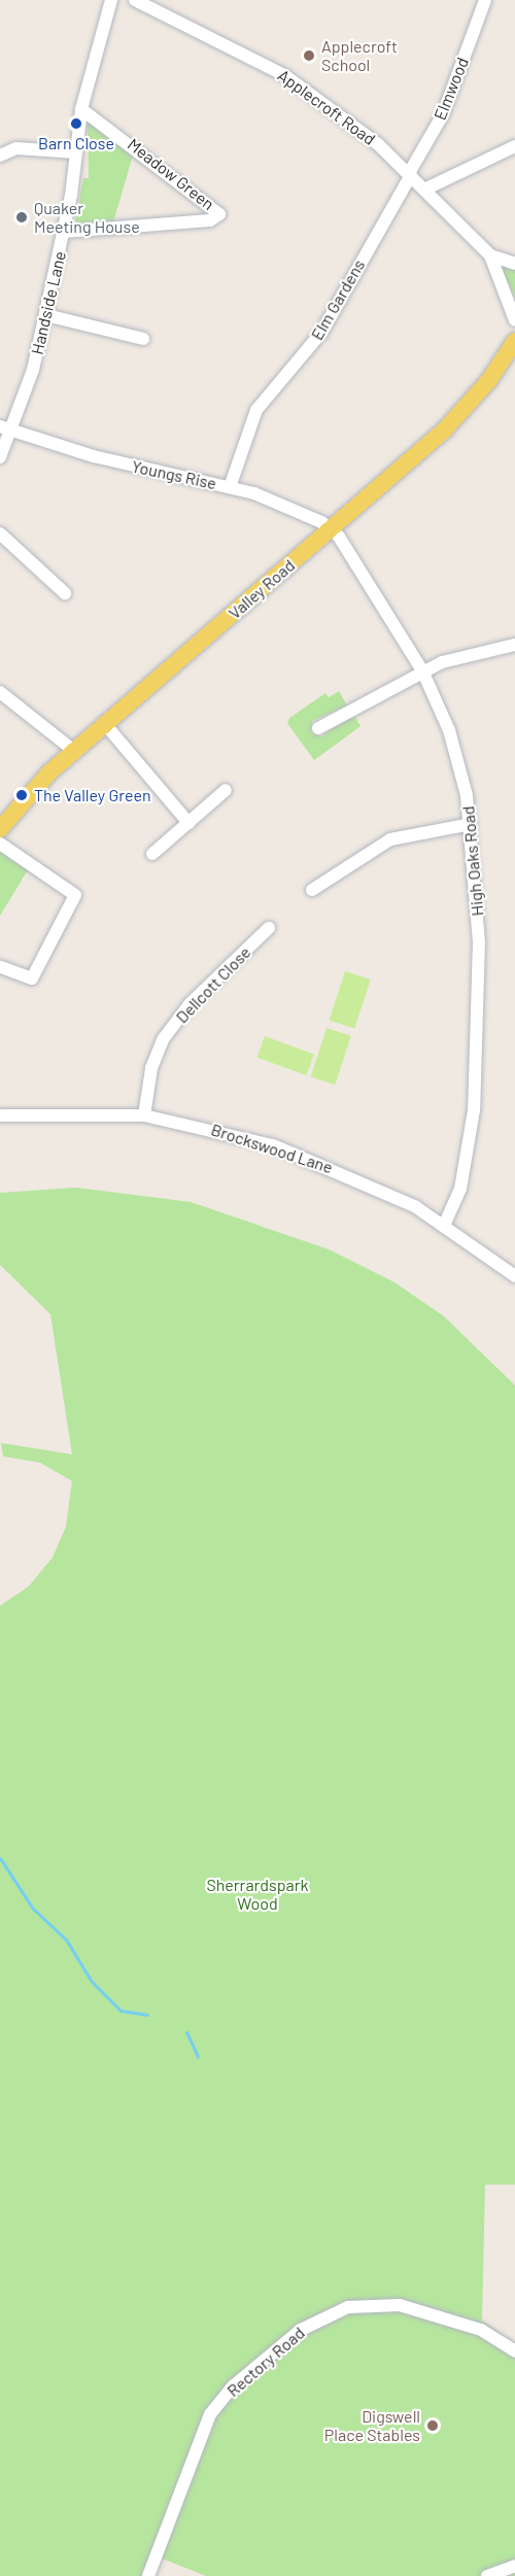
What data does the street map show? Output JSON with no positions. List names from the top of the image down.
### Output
{
  "streets": {
    "main road": ["Valley Road"],
    "street": [
      "Elmwood",
      "Applecroft Road",
      "Meadow Green",
      "Elm Gardens",
      "Handside Lane",
      "Youngs Rise",
      "High Oaks Road",
      "Dellcott Close",
      "Brockswood Lane",
      "Rectory Road"
    ]
  },
  "crossings": [
    ["Elmwood", "Applecroft Road"],
    ["Elmwood", "Elm Gardens"],
    ["Applecroft Road", "Elm Gardens"],
    ["Meadow Green", "Handside Lane"],
    ["Elm Gardens", "Youngs Rise"],
    ["Handside Lane", "Youngs Rise"],
    ["Youngs Rise", "Valley Road"],
    ["Youngs Rise", "High Oaks Road"],
    ["Valley Road", "High Oaks Road"],
    ["High Oaks Road", "Brockswood Lane"],
    ["Dellcott Close", "Brockswood Lane"]
  ],
  "parks": ["Sherrardspark Wood"],
  "places": [
    "Applecroft School",
    "Barn Close",
    "Quaker Meeting House",
    "The Valley Green",
    "Digswell Place Stables"
  ]
}
